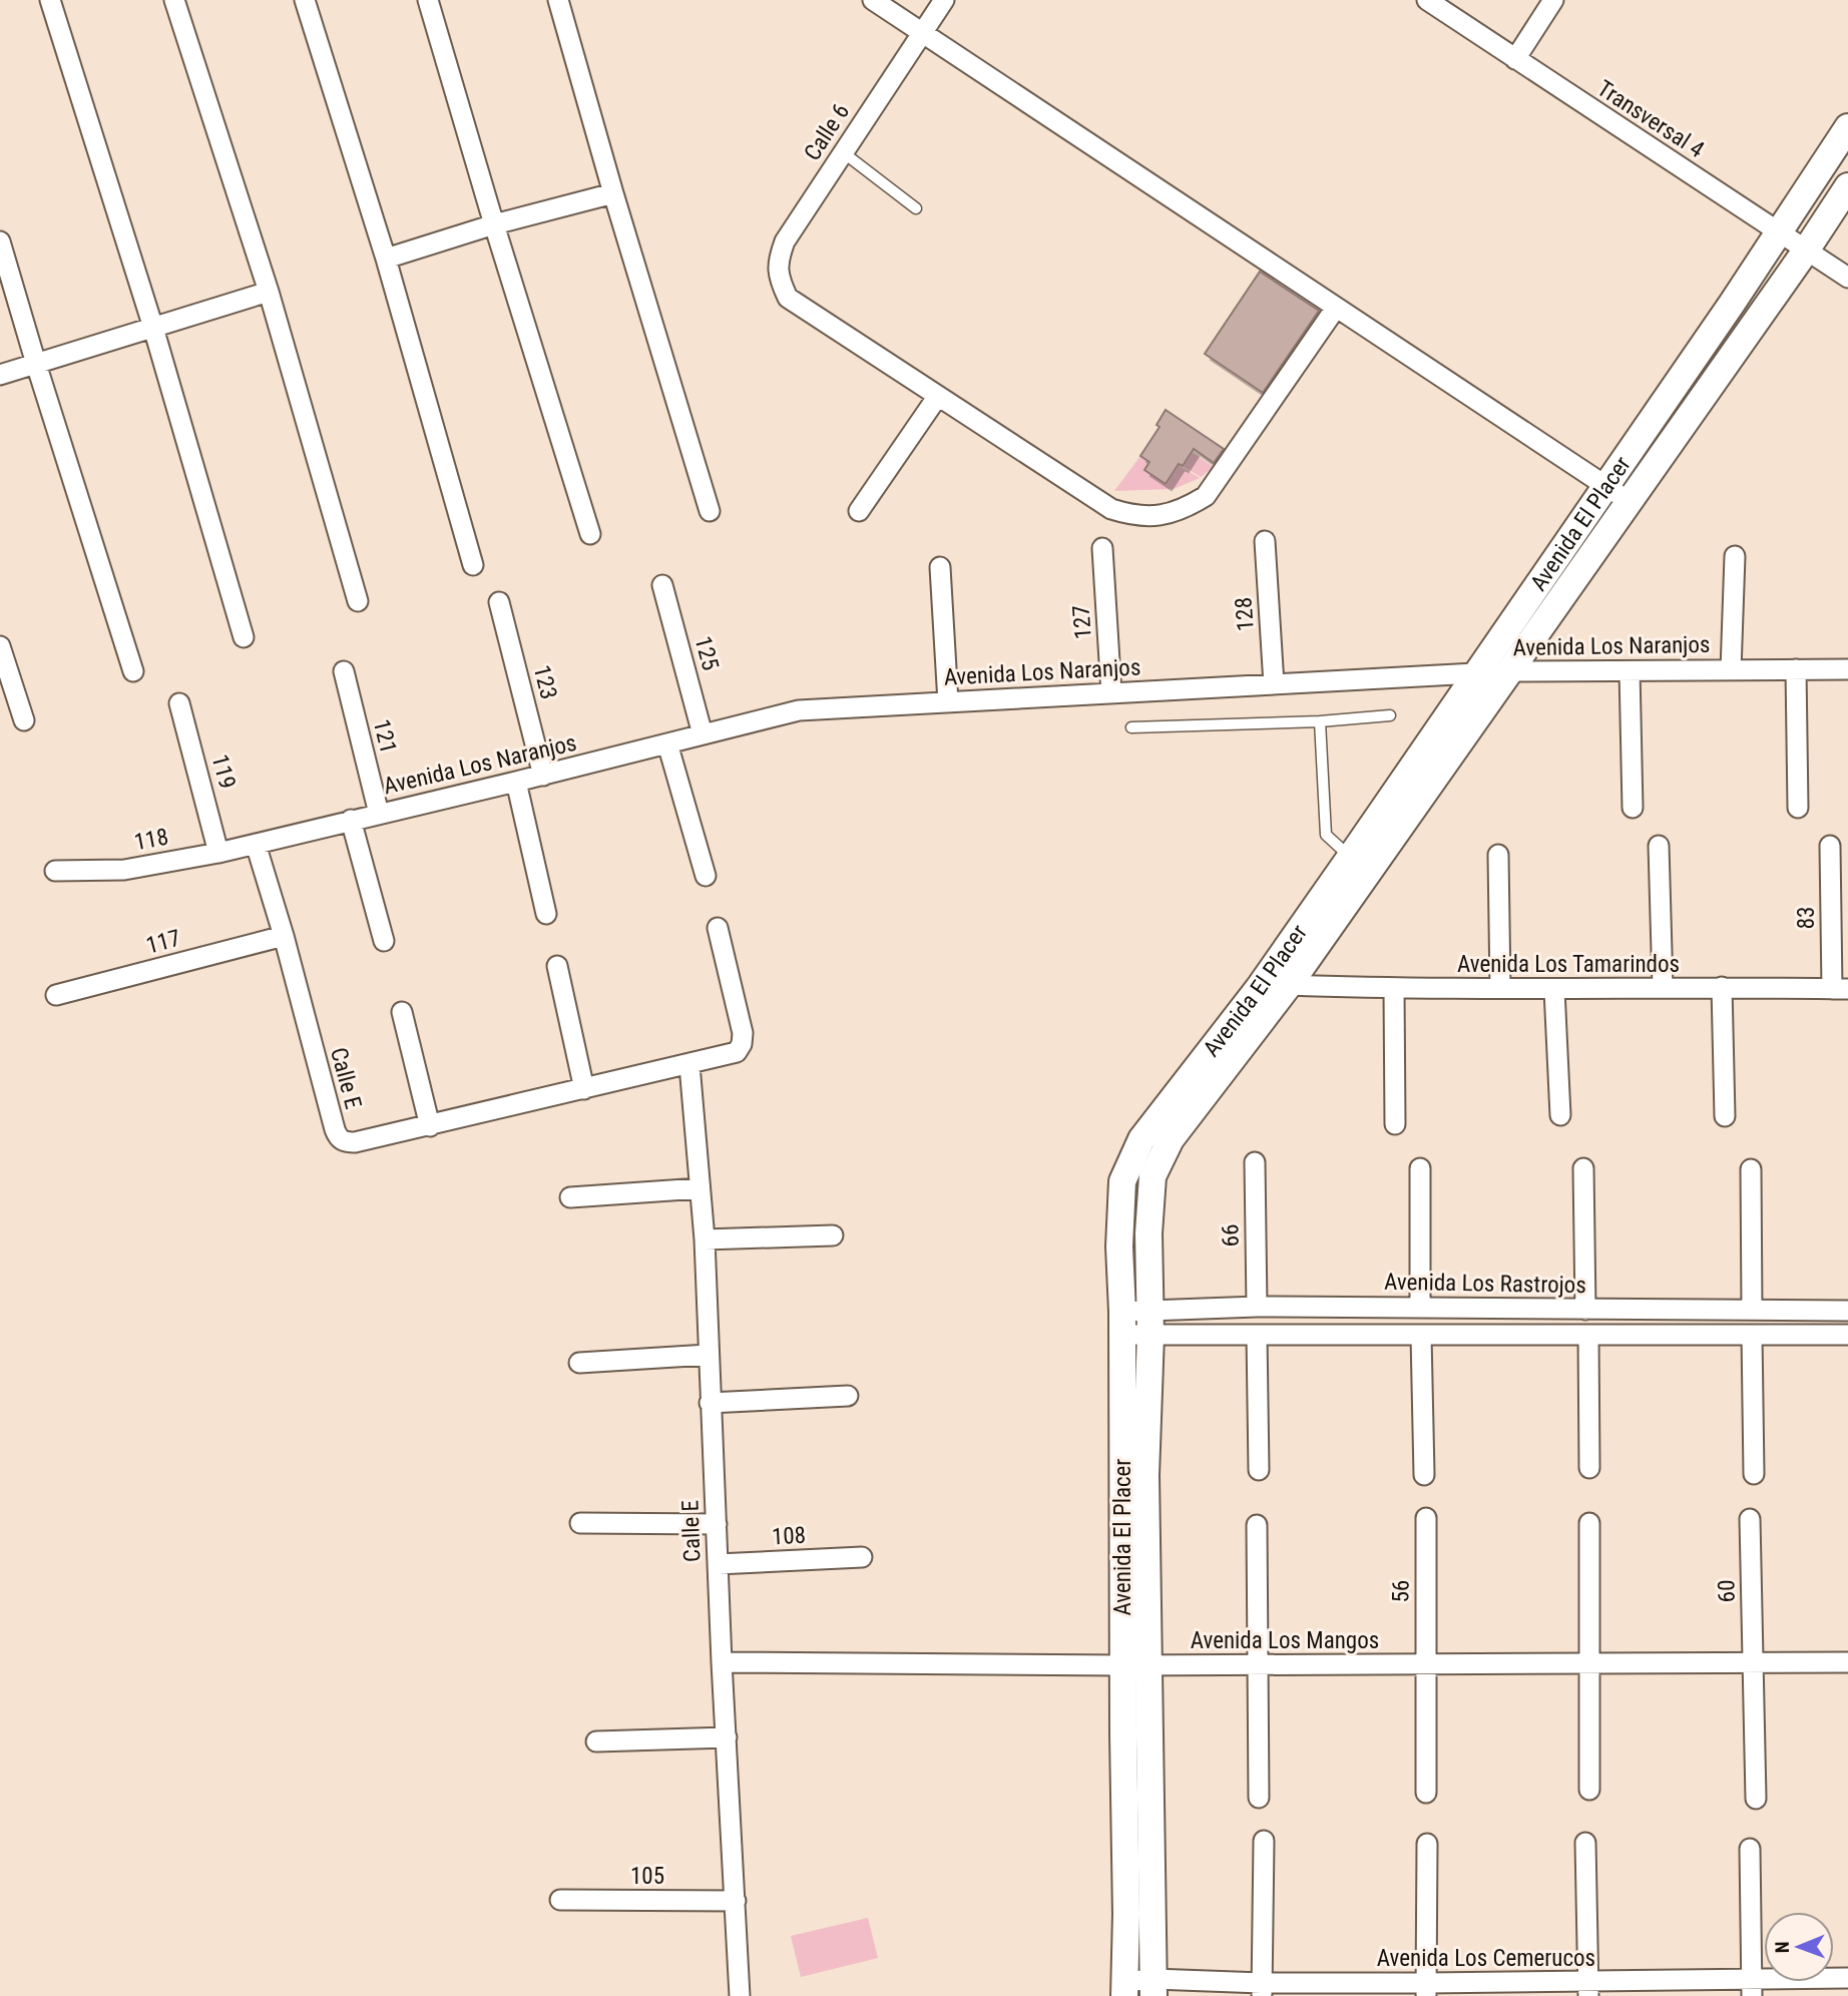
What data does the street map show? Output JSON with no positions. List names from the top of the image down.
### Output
{
  "streets": {
    "street": [
      "Transversal 4",
      "Calle 6",
      "Avenida El Placer",
      "128",
      "127",
      "Avenida Los Naranjos",
      "125",
      "123",
      "121",
      "119",
      "118",
      "83",
      "117",
      "Avenida Los Tamarindos",
      "Calle E",
      "66",
      "Avenida Los Rastrojos",
      "108",
      "56",
      "60",
      "Avenida Los Mangos",
      "105",
      "Avenida Los Cemerucos"
    ]
  },
  "crossings": [
    ["Transversal 4", "Avenida El Placer"],
    ["Avenida El Placer", "Avenida Los Naranjos"],
    ["Avenida El Placer", "Avenida Los Tamarindos"],
    ["Avenida El Placer", "Avenida Los Rastrojos"],
    ["Avenida El Placer", "Avenida Los Mangos"],
    ["Avenida El Placer", "Avenida Los Cemerucos"],
    ["128", "Avenida Los Naranjos"],
    ["127", "Avenida Los Naranjos"],
    ["Avenida Los Naranjos", "125"],
    ["Avenida Los Naranjos", "123"],
    ["Avenida Los Naranjos", "121"],
    ["Avenida Los Naranjos", "118"],
    ["Avenida Los Naranjos", "Calle E"],
    ["119", "118"],
    ["118", "Calle E"],
    ["83", "Avenida Los Tamarindos"],
    ["117", "Calle E"],
    ["Calle E", "108"],
    ["Calle E", "Avenida Los Mangos"],
    ["Calle E", "105"],
    ["66", "Avenida Los Rastrojos"],
    ["56", "Avenida Los Mangos"],
    ["60", "Avenida Los Mangos"]
  ],
  "north": "left"
}
